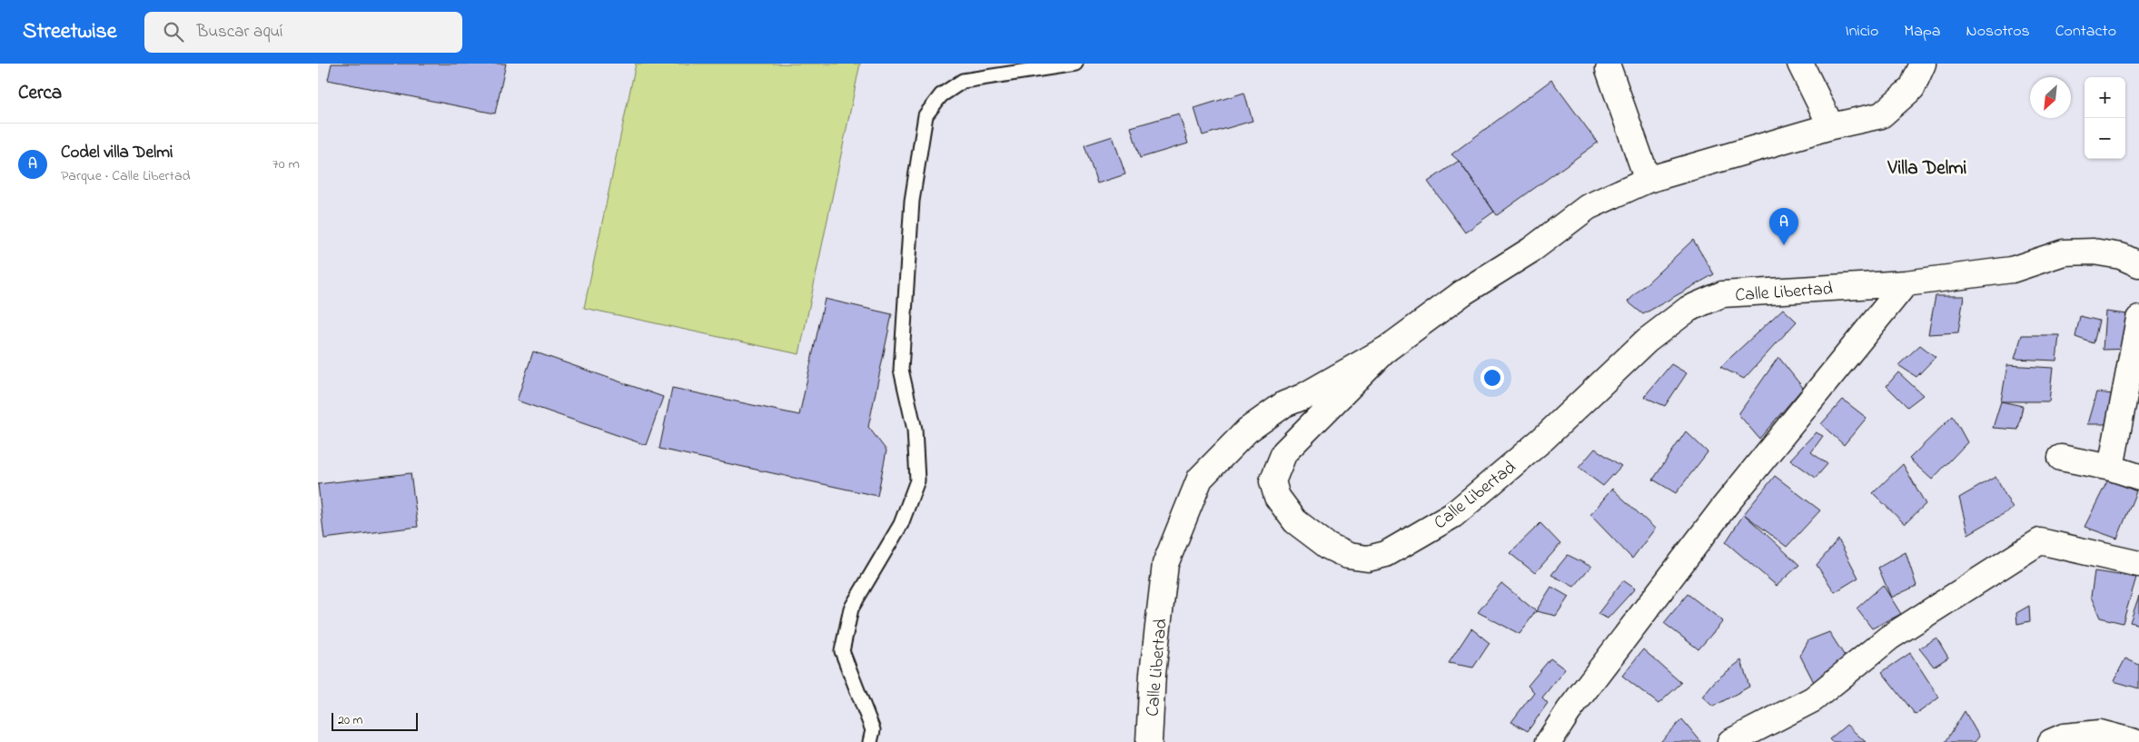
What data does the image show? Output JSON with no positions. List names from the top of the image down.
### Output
{
  "streets": {
    "street": ["Calle Libertad"]
  },
  "districts": ["Villa Delmi"],
  "scale_bar": "20 m",
  "north": "bottom left",
  "page": {
    "header": "Streetwise",
    "search": "Buscar aquí",
    "nav": [
      "Inicio",
      "Mapa",
      "Nosotros",
      "Contacto"
    ],
    "heading": "Cerca",
    "map_buttons": ["+", "−"],
    "list": [
      {
        "mark": "A",
        "name": "Codel villa Delmi",
        "note": "Parque · Calle Libertad",
        "value": "70 m"
      }
    ],
    "pins": "A",
    "scale": "20 m"
  }
}
